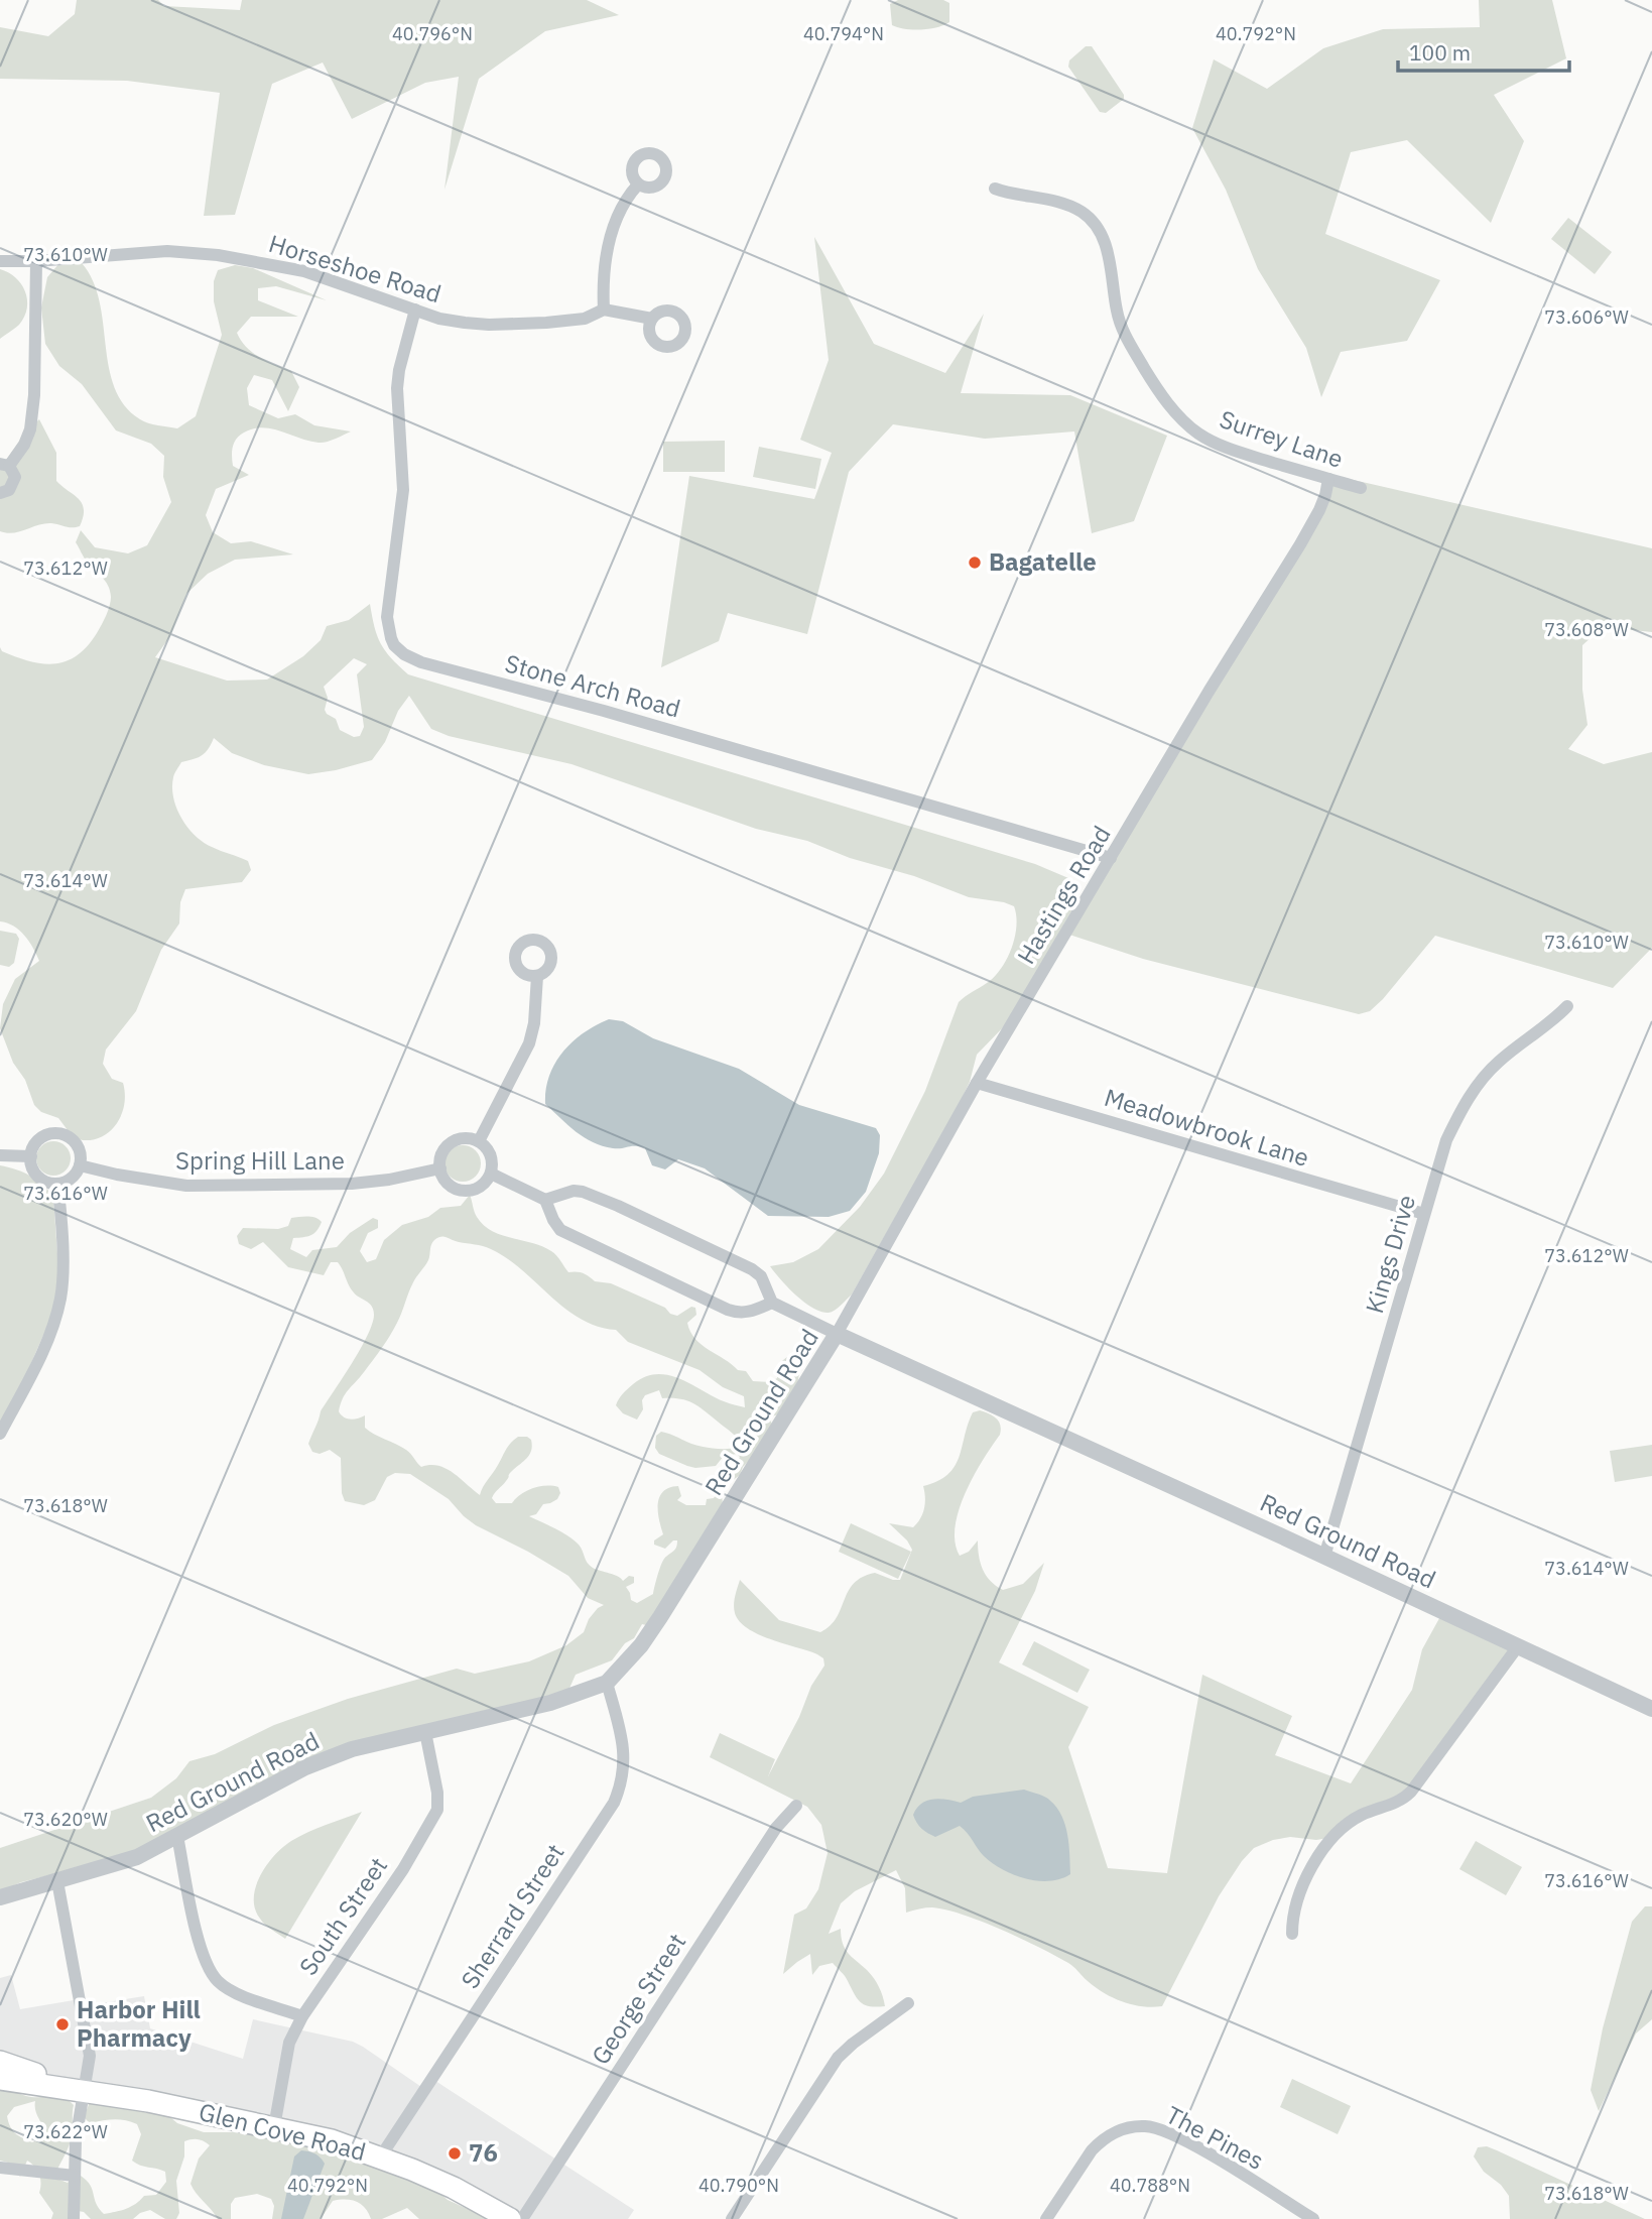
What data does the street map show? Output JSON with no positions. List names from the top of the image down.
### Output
{
  "streets": {
    "main road": ["Glen Cove Road"],
    "street": [
      "Horseshoe Road",
      "Surrey Lane",
      "Stone Arch Road",
      "Hastings Road",
      "Meadowbrook Lane",
      "Spring Hill Lane",
      "Kings Drive",
      "Red Ground Road",
      "South Street",
      "Sherrard Street",
      "George Street",
      "The Pines"
    ]
  },
  "crossings": [
    ["Horseshoe Road", "Stone Arch Road"],
    ["Surrey Lane", "Hastings Road"],
    ["Stone Arch Road", "Hastings Road"],
    ["Hastings Road", "Meadowbrook Lane"],
    ["Hastings Road", "Red Ground Road"],
    ["Meadowbrook Lane", "Kings Drive"],
    ["Kings Drive", "Red Ground Road"],
    ["Red Ground Road", "South Street"],
    ["Red Ground Road", "Sherrard Street"],
    ["South Street", "Glen Cove Road"],
    ["Sherrard Street", "Glen Cove Road"]
  ],
  "places": ["Bagatelle", "Harbor Hill Pharmacy", "76"],
  "scale_bar": "100 m",
  "coordinates": [
    "40.794°N",
    "40.796°N",
    "40.792°N",
    "73.610°W",
    "73.606°W",
    "73.612°W",
    "73.608°W",
    "73.614°W",
    "73.616°W",
    "73.618°W",
    "73.620°W",
    "73.622°W",
    "40.790°N",
    "40.788°N"
  ]
}
